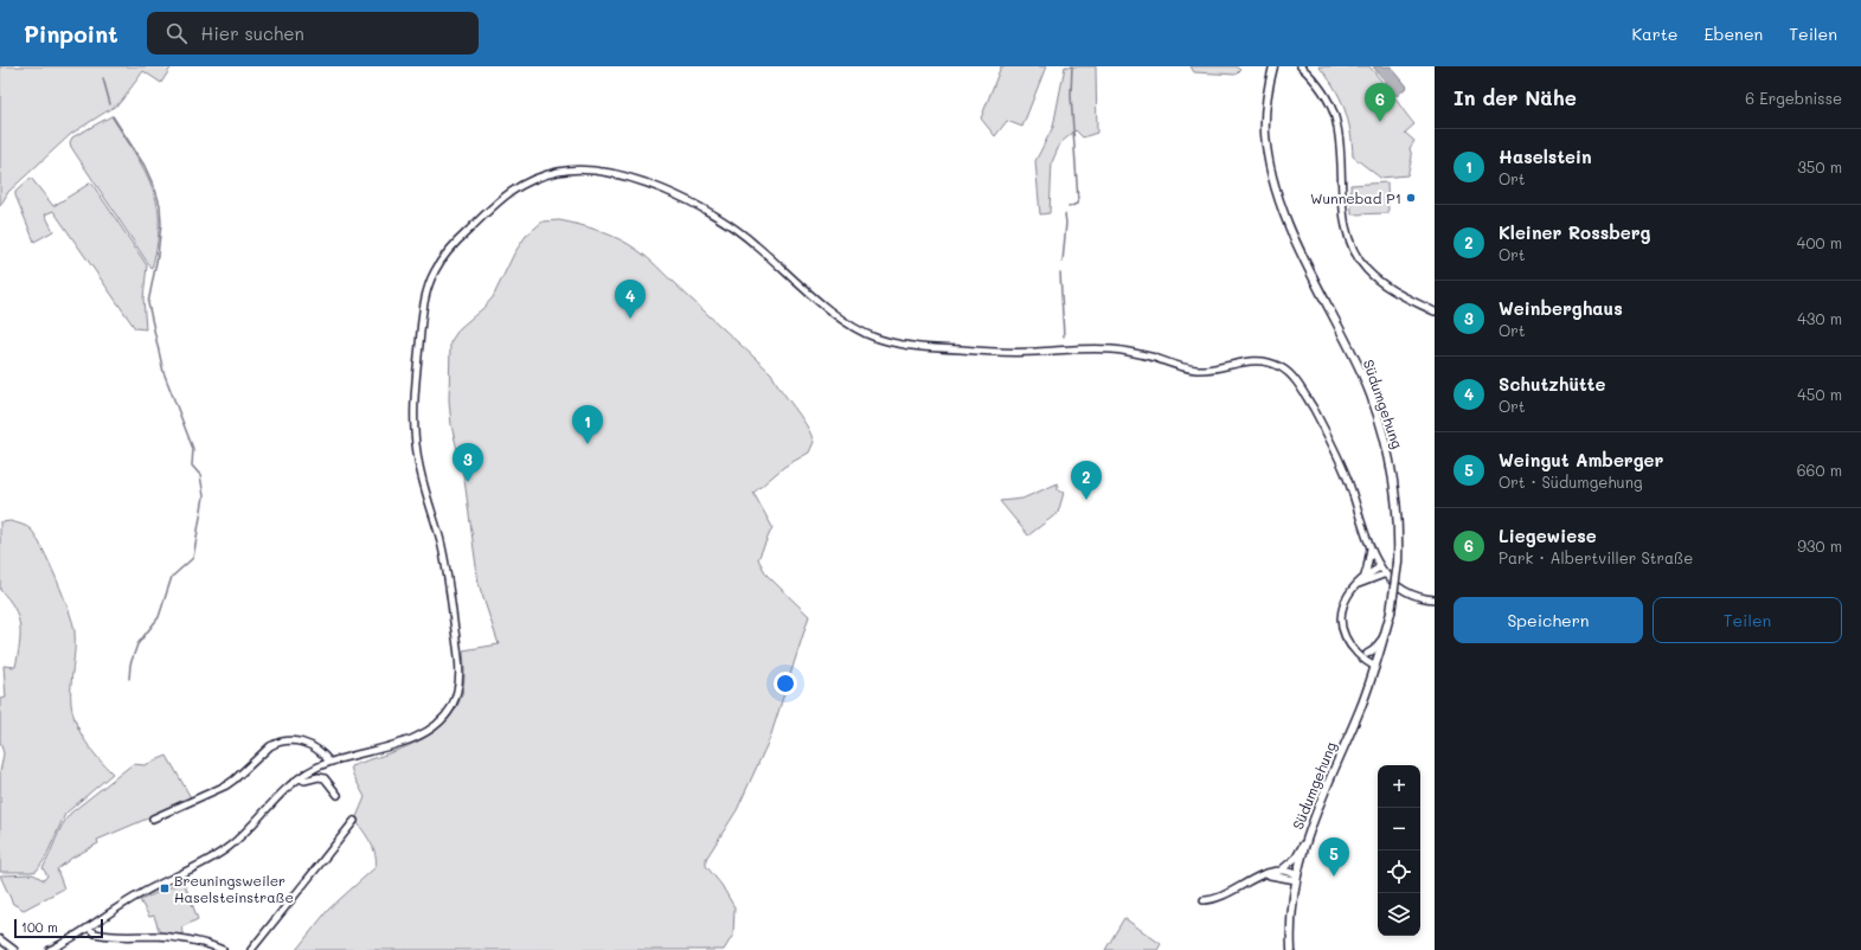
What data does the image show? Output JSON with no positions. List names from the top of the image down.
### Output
{
  "streets": {
    "main road": ["Südumgehung"]
  },
  "places": {
    "other": ["Wunnebad P1"],
    "transit": ["Breuningsweiler Haselsteinstraße"]
  },
  "scale_bar": "100 m",
  "page": {
    "header": "Pinpoint",
    "search": "Hier suchen",
    "nav": ["Karte", "Ebenen", "Teilen"],
    "heading": ["In der Nähe", "6 Ergebnisse"],
    "pins": [
      "6",
      "4",
      "1",
      "3",
      "2",
      "5"
    ],
    "list": [
      {
        "mark": "1",
        "name": "Haselstein",
        "note": "Ort",
        "value": "350 m"
      },
      {
        "mark": "2",
        "name": "Kleiner Rossberg",
        "note": "Ort",
        "value": "400 m"
      },
      {
        "mark": "3",
        "name": "Weinberghaus",
        "note": "Ort",
        "value": "430 m"
      },
      {
        "mark": "4",
        "name": "Schutzhütte",
        "note": "Ort",
        "value": "450 m"
      },
      {
        "mark": "5",
        "name": "Weingut Amberger",
        "note": "Ort · Südumgehung",
        "value": "660 m"
      },
      {
        "mark": "6",
        "name": "Liegewiese",
        "note": "Park · Albertviller Straße",
        "value": "930 m"
      }
    ],
    "buttons": ["Speichern", "Teilen"],
    "map_buttons": ["+", "−"],
    "scale": "100 m"
  }
}
